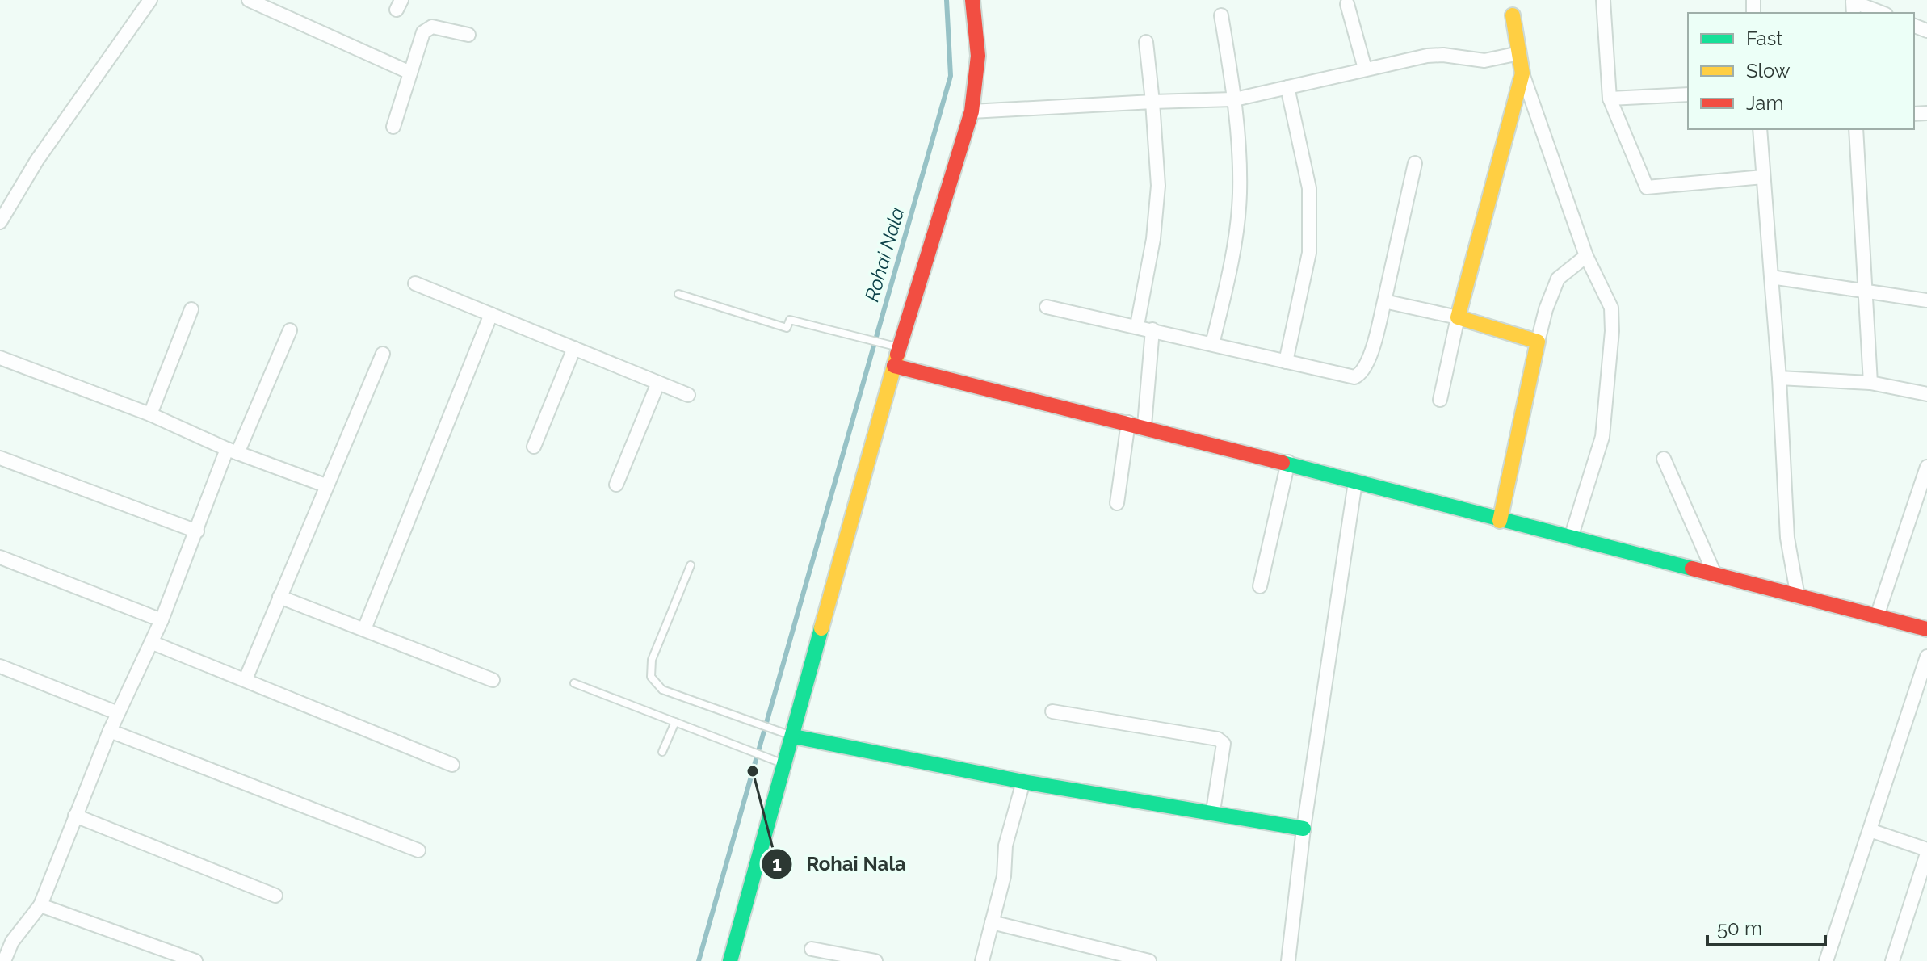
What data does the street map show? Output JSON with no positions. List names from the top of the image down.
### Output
{
  "water": ["Rohai Nala"],
  "places": ["Rohai Nala"],
  "legend": ["Fast", "Slow", "Jam"],
  "scale_bar": "50 m"
}
